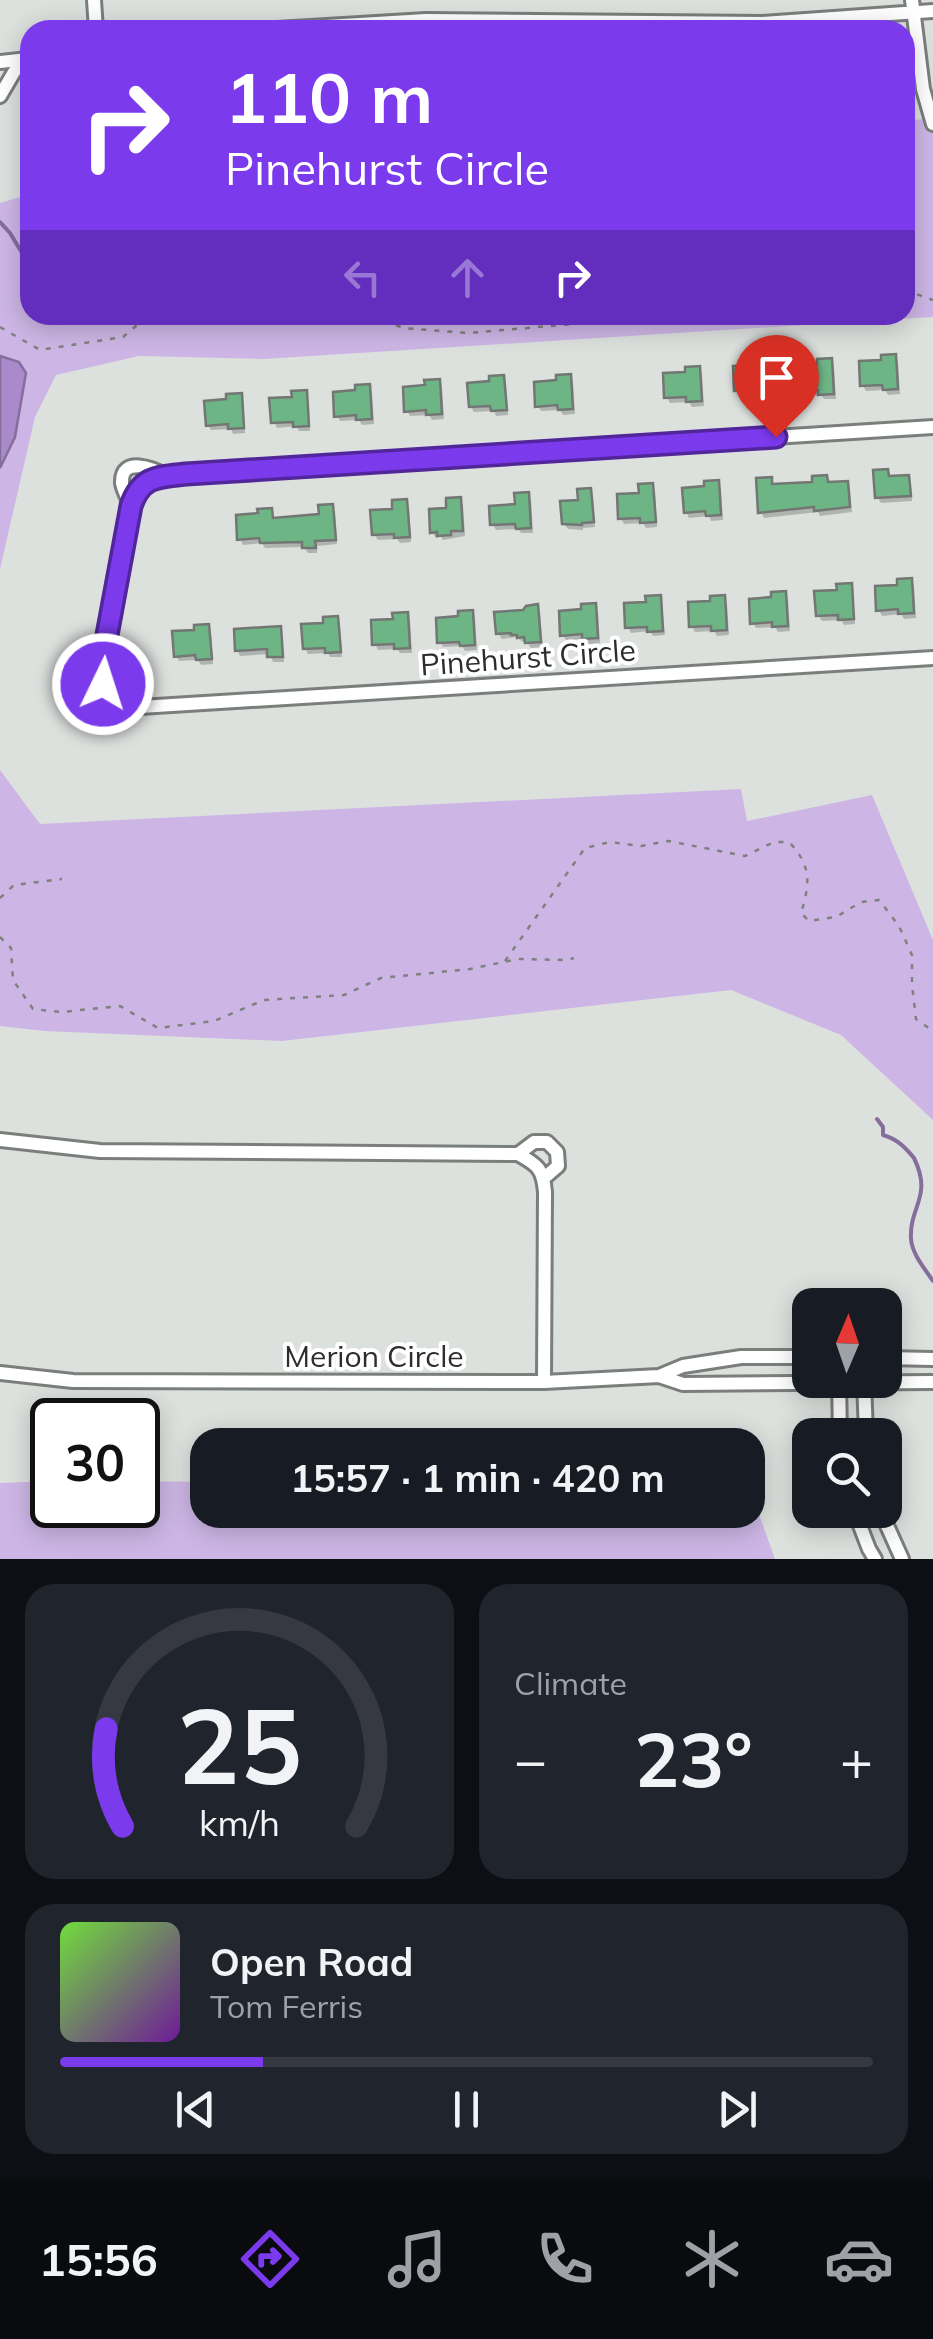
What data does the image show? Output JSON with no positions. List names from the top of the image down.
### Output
{
  "streets": {
    "street": ["Pinehurst Circle", "Merion Circle"]
  },
  "north": "top",
  "page": {
    "turn": ["110 m", "Pinehurst Circle"],
    "limit": "30",
    "trip": "15:57 · 1 min · 420 m",
    "tile": "Climate",
    "heat": ["−", "23°", "+"],
    "song": ["Open Road", "Tom Ferris"],
    "tabs": "15:56",
    "gauge": ["25", "km/h"]
  }
}
